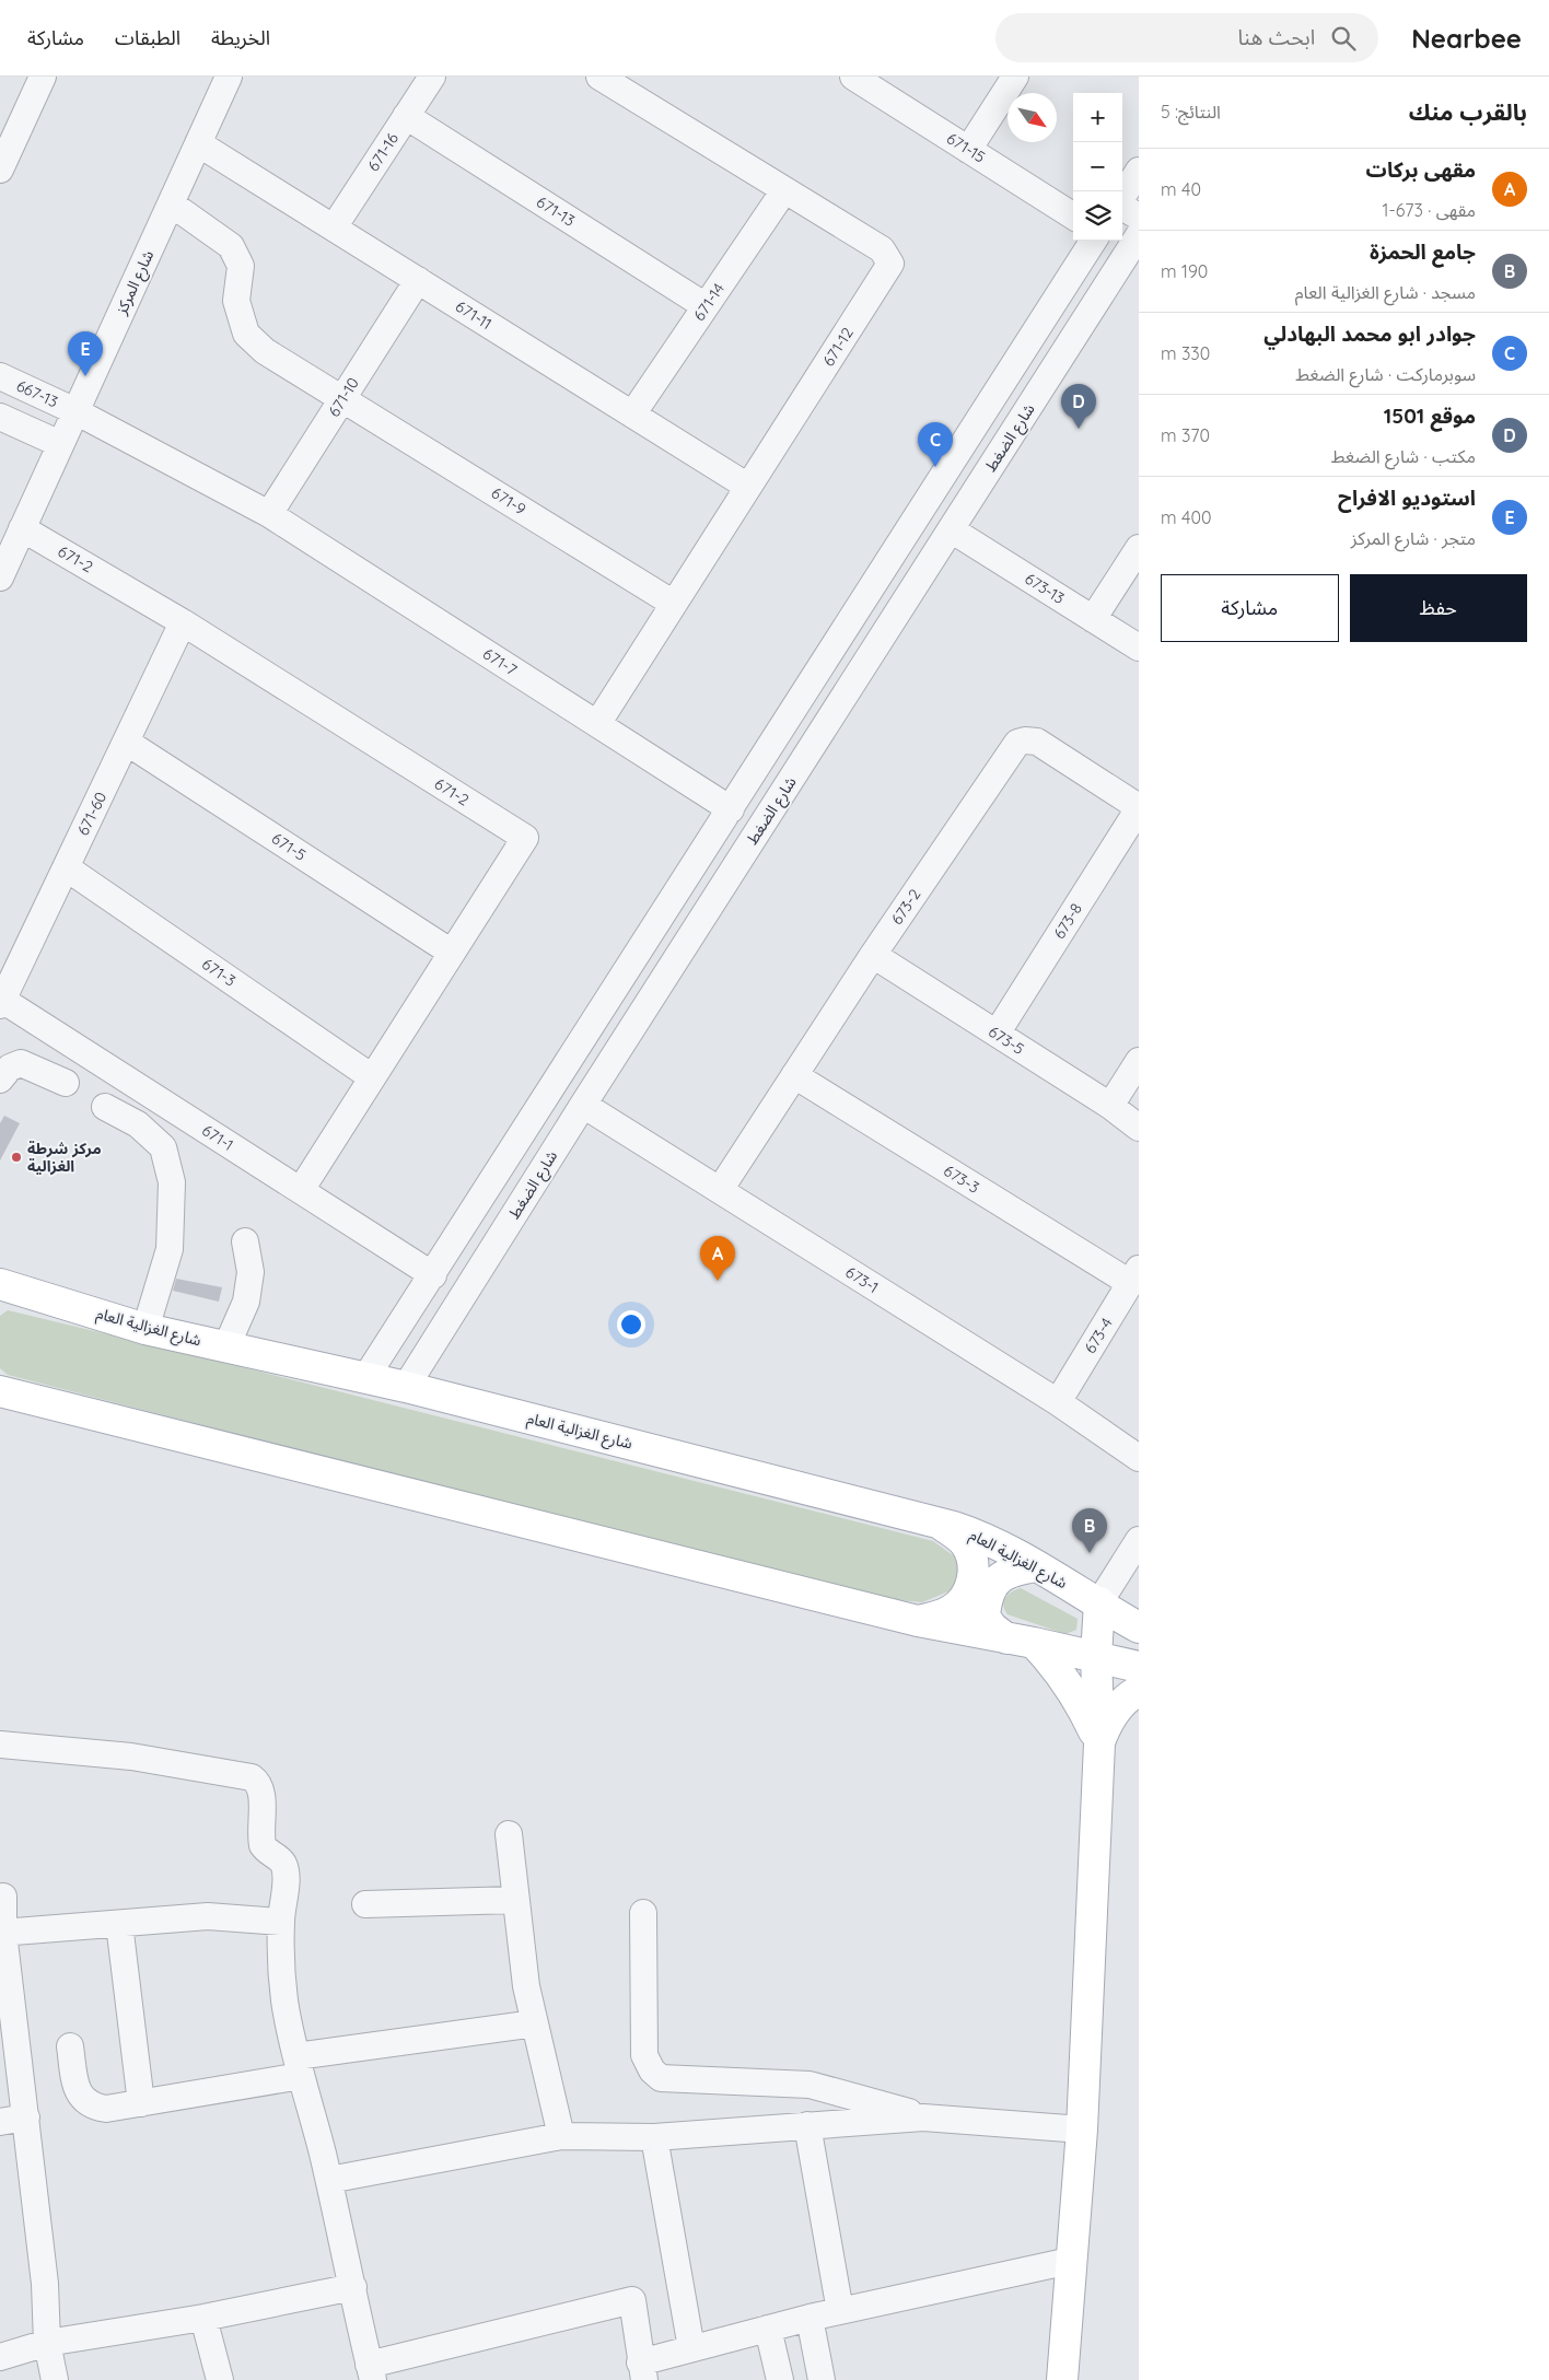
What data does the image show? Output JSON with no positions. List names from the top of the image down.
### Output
{
  "streets": {
    "main road": ["شارع الغزالية العام"],
    "street": [
      "671-15",
      "671-16",
      "671-13",
      "شارع المركز",
      "671-14",
      "671-11",
      "671-12",
      "667-13",
      "671-10",
      "شارع الضغط",
      "671-9",
      "671-2",
      "673-13",
      "671-7",
      "671-60",
      "671-5",
      "673-2",
      "673-8",
      "671-3",
      "673-5",
      "671-1",
      "673-3",
      "673-1",
      "673-4"
    ]
  },
  "crossings": [
    ["671-16", "671-13"],
    ["671-16", "671-11"],
    ["671-13", "671-14"],
    ["شارع المركز", "671-11"],
    ["شارع المركز", "667-13"],
    ["شارع المركز", "671-9"],
    ["شارع المركز", "671-2"],
    ["671-14", "671-11"],
    ["671-14", "671-12"],
    ["671-11", "671-12"],
    ["671-11", "671-10"],
    ["671-12", "671-9"],
    ["671-12", "671-7"],
    ["667-13", "671-10"],
    ["667-13", "671-7"],
    ["671-10", "671-9"],
    ["671-10", "671-7"],
    ["شارع الضغط", "673-13"],
    ["شارع الضغط", "673-1"],
    ["شارع الضغط", "شارع الغزالية العام"],
    ["671-2", "671-60"],
    ["671-2", "671-5"],
    ["671-2", "671-3"],
    ["671-2", "671-1"],
    ["671-60", "671-5"],
    ["671-60", "671-3"],
    ["671-60", "671-1"],
    ["673-2", "673-8"],
    ["673-2", "673-5"],
    ["673-2", "673-3"],
    ["673-2", "673-1"],
    ["673-8", "673-5"],
    ["673-3", "673-4"],
    ["673-1", "673-4"]
  ],
  "places": ["مركز شرطة الغزالية"],
  "north": "bottom right",
  "page": {
    "header": "Nearbee",
    "search": "ابحث هنا",
    "nav": ["الخريطة", "الطبقات", "مشاركة"],
    "heading": ["بالقرب منك", "النتائج: 5"],
    "map_buttons": ["+", "−"],
    "list": [
      {
        "mark": "A",
        "name": "مقهى بركات",
        "note": "مقهى · 673-1",
        "value": "40 m"
      },
      {
        "mark": "B",
        "name": "جامع الحمزة",
        "note": "مسجد · شارع الغزالية العام",
        "value": "190 m"
      },
      {
        "mark": "C",
        "name": "جوادر ابو محمد البهادلي",
        "note": "سوبرماركت · شارع الضغط",
        "value": "330 m"
      },
      {
        "mark": "D",
        "name": "موقع 1501",
        "note": "مكتب · شارع الضغط",
        "value": "370 m"
      },
      {
        "mark": "E",
        "name": "استوديو الافراح",
        "note": "متجر · شارع المركز",
        "value": "400 m"
      }
    ],
    "pins": [
      "E",
      "D",
      "C",
      "A",
      "B"
    ],
    "buttons": ["حفظ", "مشاركة"]
  }
}
